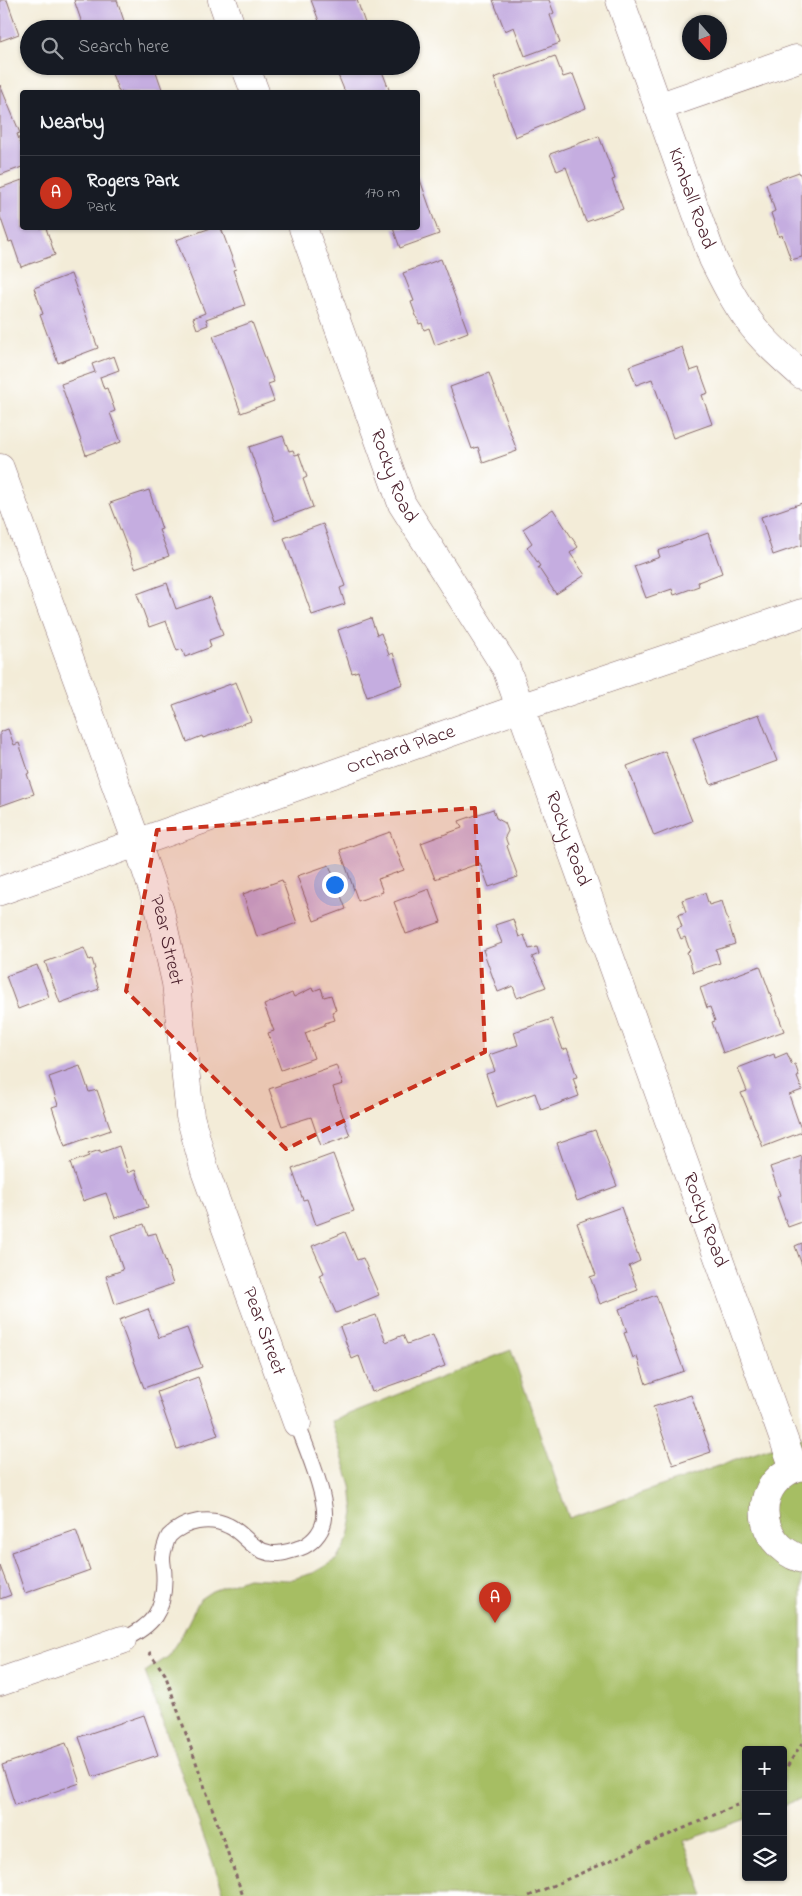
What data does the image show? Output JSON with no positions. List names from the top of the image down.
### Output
{
  "streets": {
    "street": [
      "Kimball Road",
      "Rocky Road",
      "Orchard Place",
      "Pear Street"
    ]
  },
  "crossings": [
    ["Rocky Road", "Orchard Place"],
    ["Orchard Place", "Pear Street"]
  ],
  "north": "bottom",
  "page": {
    "search": "Search here",
    "heading": "Nearby",
    "list": [
      {
        "mark": "A",
        "name": "Rogers Park",
        "note": "Park",
        "value": "170 m"
      }
    ],
    "pins": "A",
    "map_buttons": ["+", "−"]
  }
}
